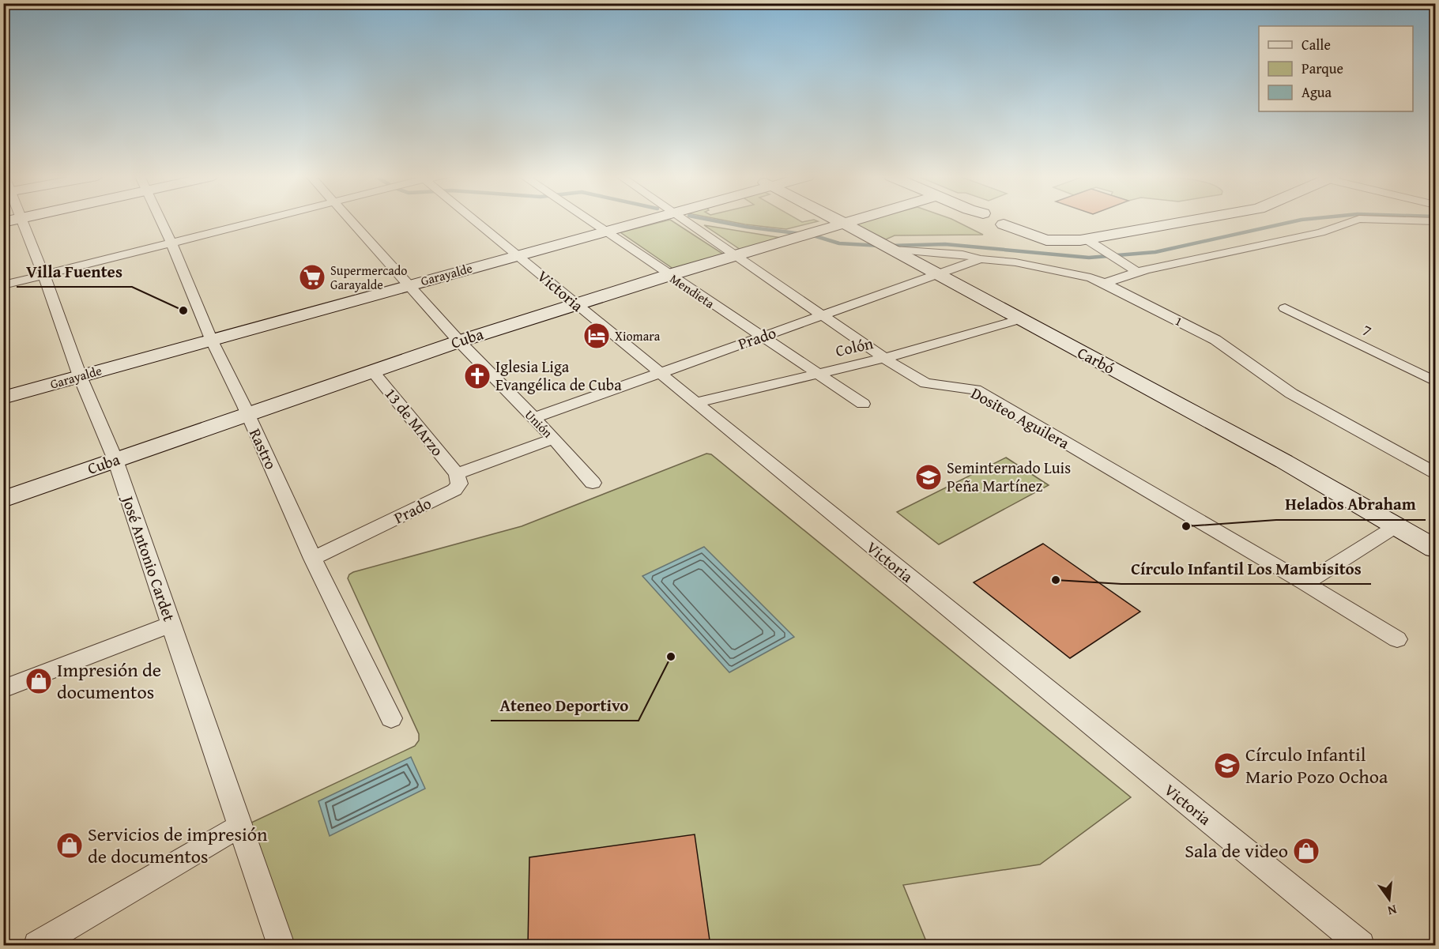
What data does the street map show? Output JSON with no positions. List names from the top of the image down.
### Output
{
  "streets": {
    "street": [
      "Garayalde",
      "Victoria",
      "Mendieta",
      "1",
      "7",
      "Cuba",
      "Prado",
      "Colón",
      "Carbó",
      "Dositeo Aguilera",
      "13 de MArzo",
      "Unión",
      "Rastro",
      "José Antonio Cardet"
    ]
  },
  "crossings": [
    ["Garayalde", "Victoria"],
    ["Garayalde", "Mendieta"],
    ["Garayalde", "Unión"],
    ["Garayalde", "Rastro"],
    ["Garayalde", "José Antonio Cardet"],
    ["Victoria", "Cuba"],
    ["Victoria", "Prado"],
    ["Victoria", "Colón"],
    ["Mendieta", "Cuba"],
    ["Mendieta", "Prado"],
    ["Mendieta", "Colón"],
    ["1", "Prado"],
    ["1", "Carbó"],
    ["Cuba", "Carbó"],
    ["Cuba", "Dositeo Aguilera"],
    ["Cuba", "13 de MArzo"],
    ["Cuba", "Unión"],
    ["Cuba", "Rastro"],
    ["Cuba", "José Antonio Cardet"],
    ["Prado", "Carbó"],
    ["Prado", "Dositeo Aguilera"],
    ["Prado", "13 de MArzo"],
    ["Prado", "Unión"],
    ["Prado", "Rastro"],
    ["Colón", "Carbó"],
    ["Colón", "Dositeo Aguilera"]
  ],
  "places": {
    "supermarket": ["Supermercado Garayalde"],
    "other": [
      "Villa Fuentes",
      "Helados Abraham",
      "Círculo Infantil Los Mambisitos",
      "Ateneo Deportivo"
    ],
    "hotel": ["Xiomara"],
    "church": ["Iglesia Liga Evangélica de Cuba"],
    "school or university": ["Seminternado Luis Peña Martínez", "Círculo Infantil Mario Pozo Ochoa"],
    "shop": ["Impresión de documentos", "Servicios de impresión de documentos", "Sala de video"]
  },
  "legend": ["Calle", "Parque", "Agua"],
  "north": "bottom"
}
